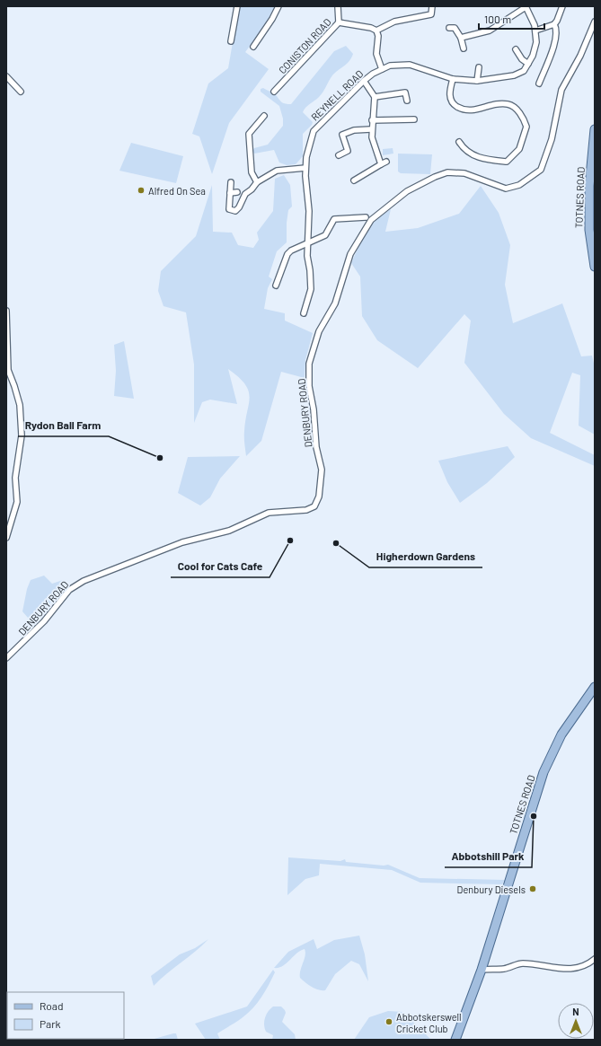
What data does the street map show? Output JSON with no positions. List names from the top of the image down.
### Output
{
  "streets": {
    "main road": ["TOTNES ROAD"],
    "street": ["CONISTON ROAD", "REYNELL ROAD", "DENBURY ROAD"]
  },
  "places": [
    "Alfred On Sea",
    "Rydon Ball Farm",
    "Cool for Cats Cafe",
    "Higherdown Gardens",
    "Abbotshill Park",
    "Denbury Diesels",
    "Abbotskerswell Cricket Club"
  ],
  "legend": ["Road", "Park"],
  "scale_bar": "100 m",
  "north": "top"
}
